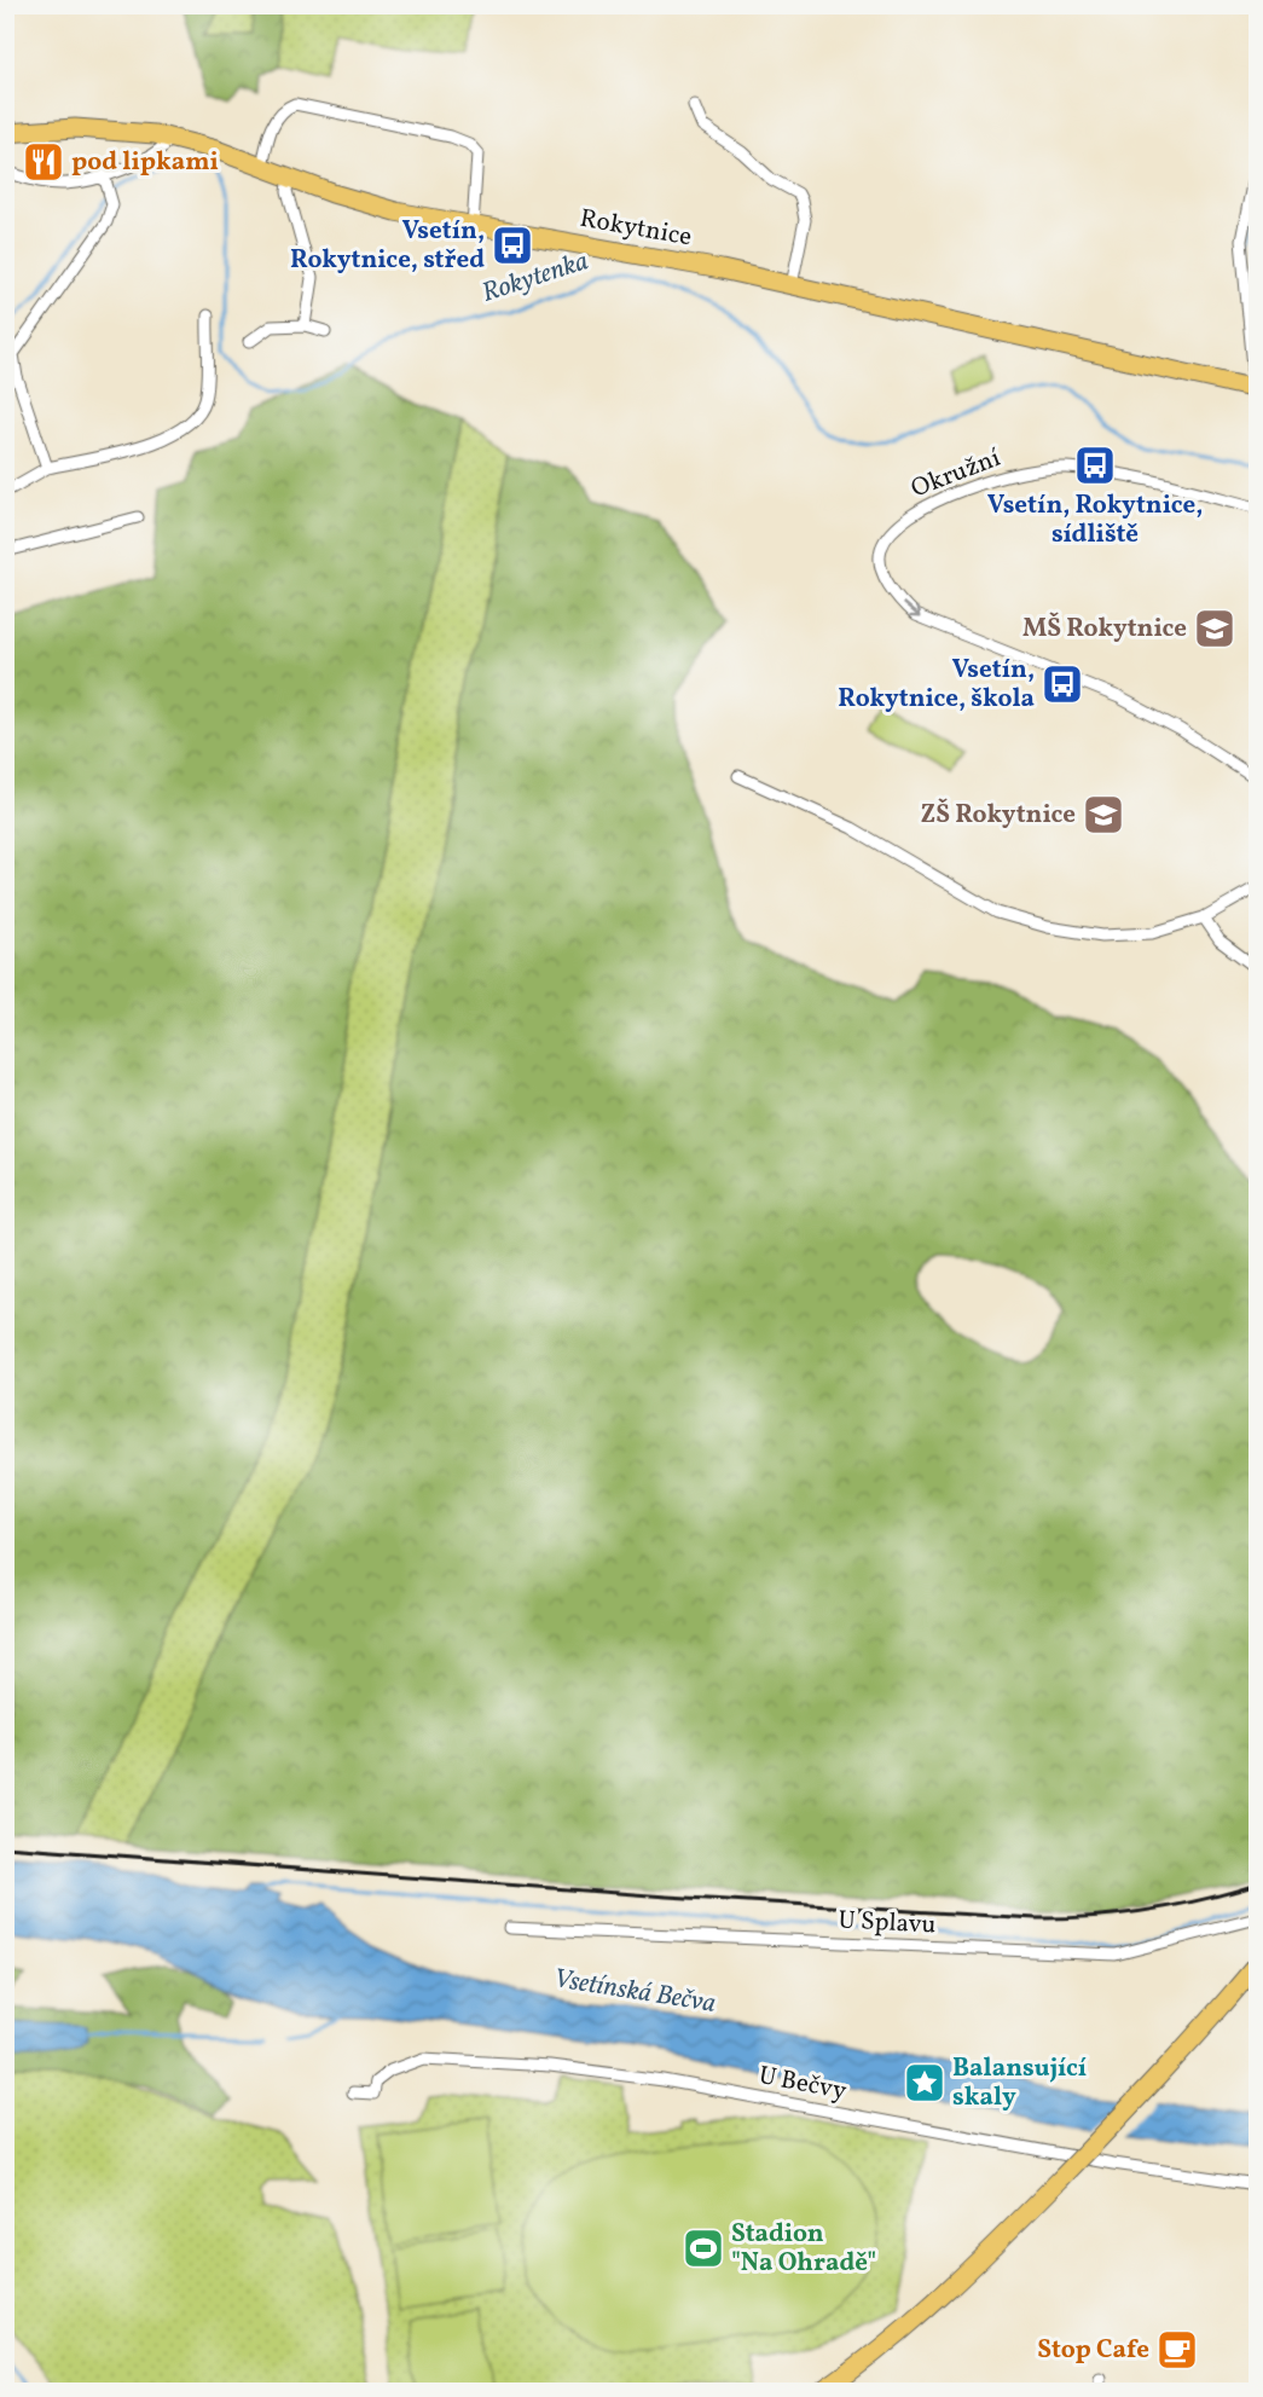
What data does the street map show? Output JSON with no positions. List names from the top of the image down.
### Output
{
  "streets": {
    "main road": ["Rokytnice"],
    "street": ["Okružní", "U Splavu", "U Bečvy"]
  },
  "water": ["Rokytenka", "Vsetínská Bečva"],
  "places": {
    "restaurant": ["pod lipkami"],
    "bus stop": ["Vsetín, Rokytnice, střed", "Vsetín, Rokytnice, sídliště", "Vsetín, Rokytnice, škola"],
    "school or university": ["MŠ Rokytnice", "ZŠ Rokytnice"],
    "place": ["Balansující skaly"],
    "sports": ["Stadion \"Na Ohradě\""],
    "cafe": ["Stop Cafe"]
  }
}
